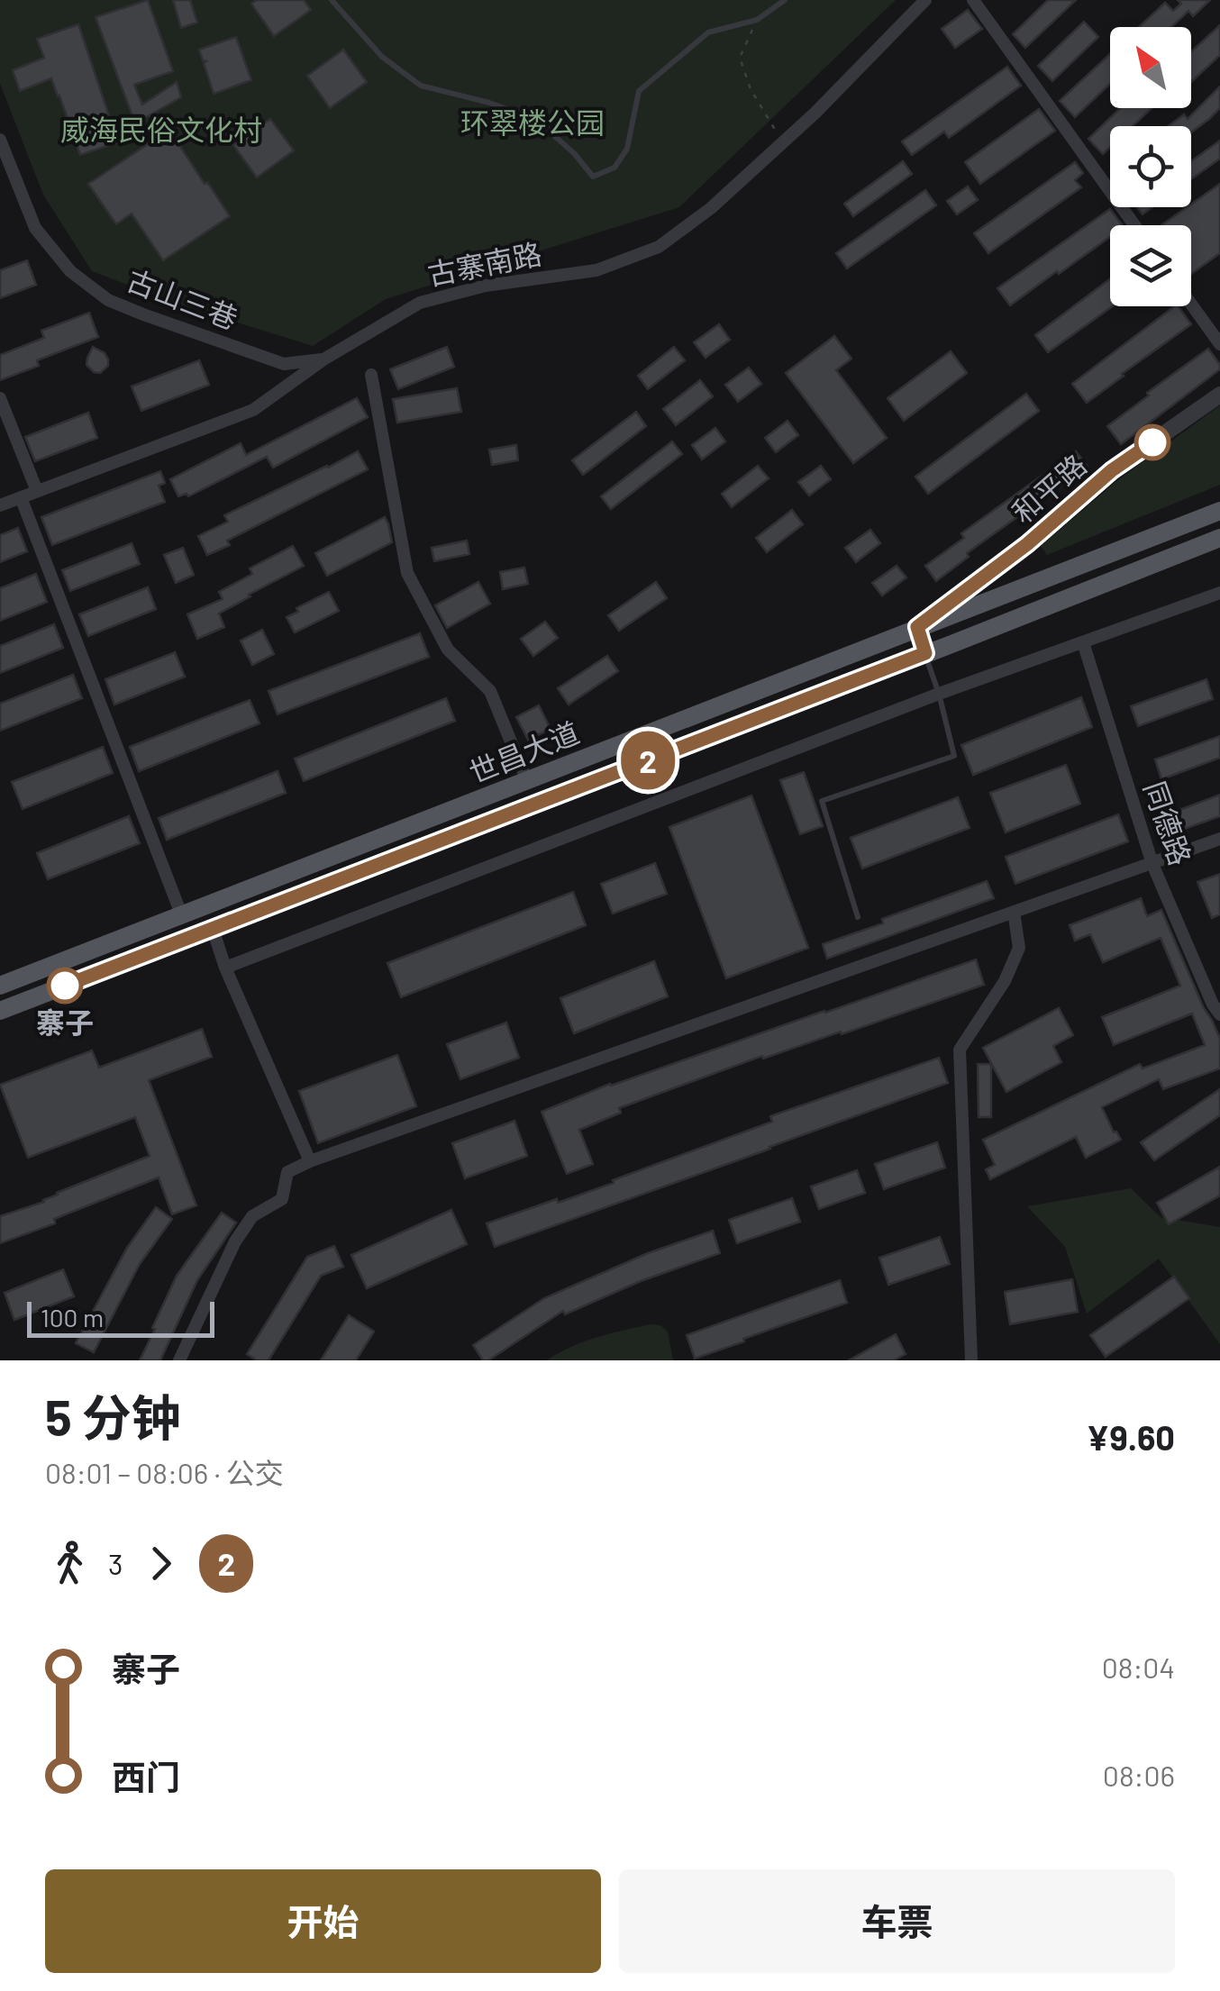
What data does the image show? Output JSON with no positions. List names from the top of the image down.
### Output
{
  "streets": {
    "main road": ["世昌大道"],
    "street": [
      "古寨南路",
      "古山三巷",
      "和平路",
      "同德路"
    ]
  },
  "crossings": [
    ["古寨南路", "古山三巷"],
    ["和平路", "世昌大道"]
  ],
  "parks": ["环翠楼公园", "威海民俗文化村"],
  "places": ["寨子"],
  "lines": ["bus line 2"],
  "scale_bar": "100 m",
  "north": "top left",
  "page": {
    "on_map": "2",
    "scale": "100 m",
    "heading": ["5 分钟", "08:01 – 08:06 · 公交", "¥9.60"],
    "legs": ["3", "2"],
    "list": [
      {
        "name": "寨子",
        "value": "08:04"
      },
      {
        "name": "西门",
        "value": "08:06"
      }
    ],
    "buttons": ["开始", "车票"]
  }
}
